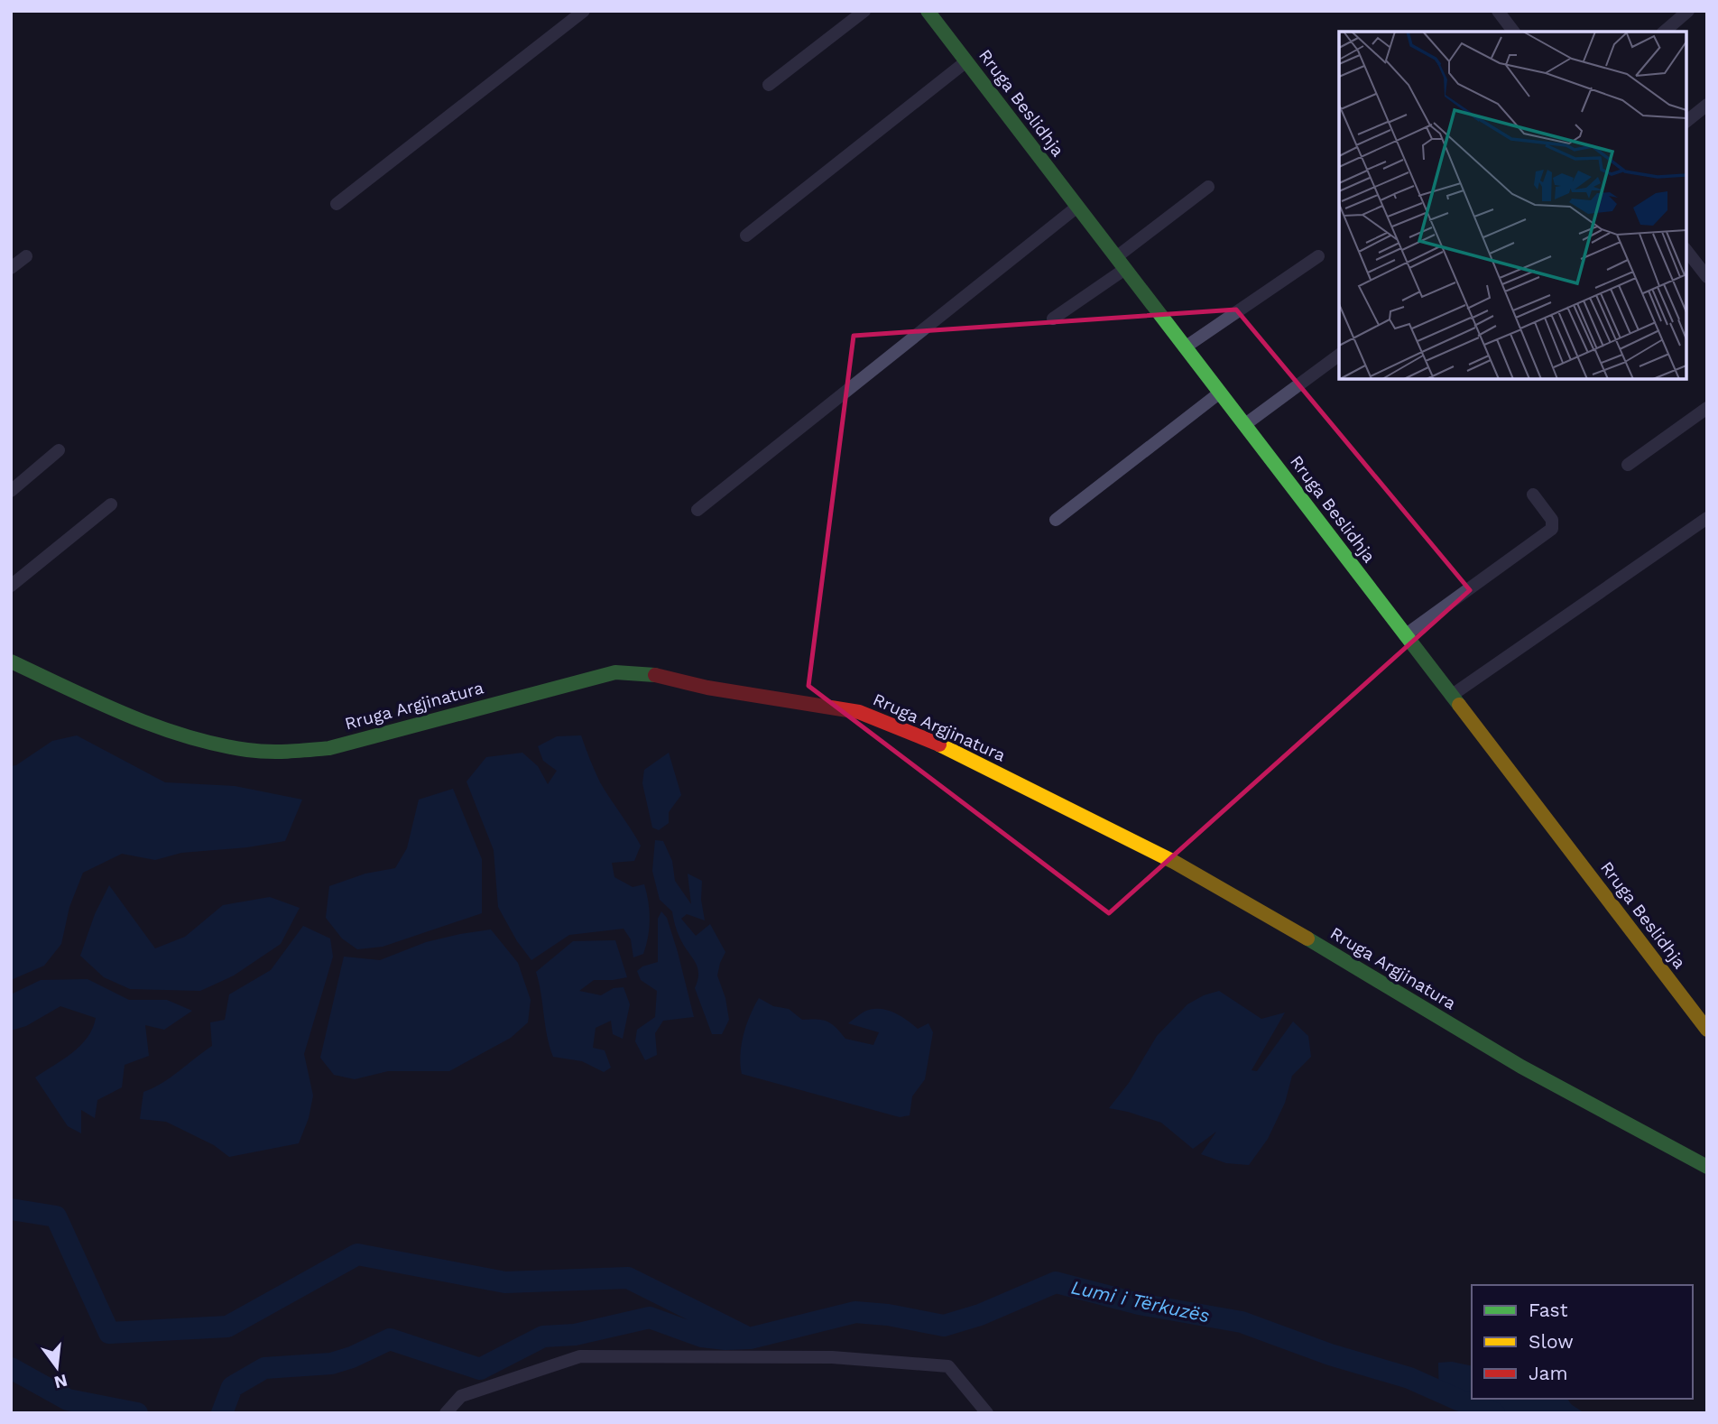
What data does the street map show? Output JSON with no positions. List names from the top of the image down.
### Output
{
  "streets": {
    "street": ["Rruga Beslidhja", "Rruga Argjinatura"]
  },
  "water": ["Lumi i Tërkuzës"],
  "legend": ["Fast", "Slow", "Jam"],
  "north": "bottom"
}
